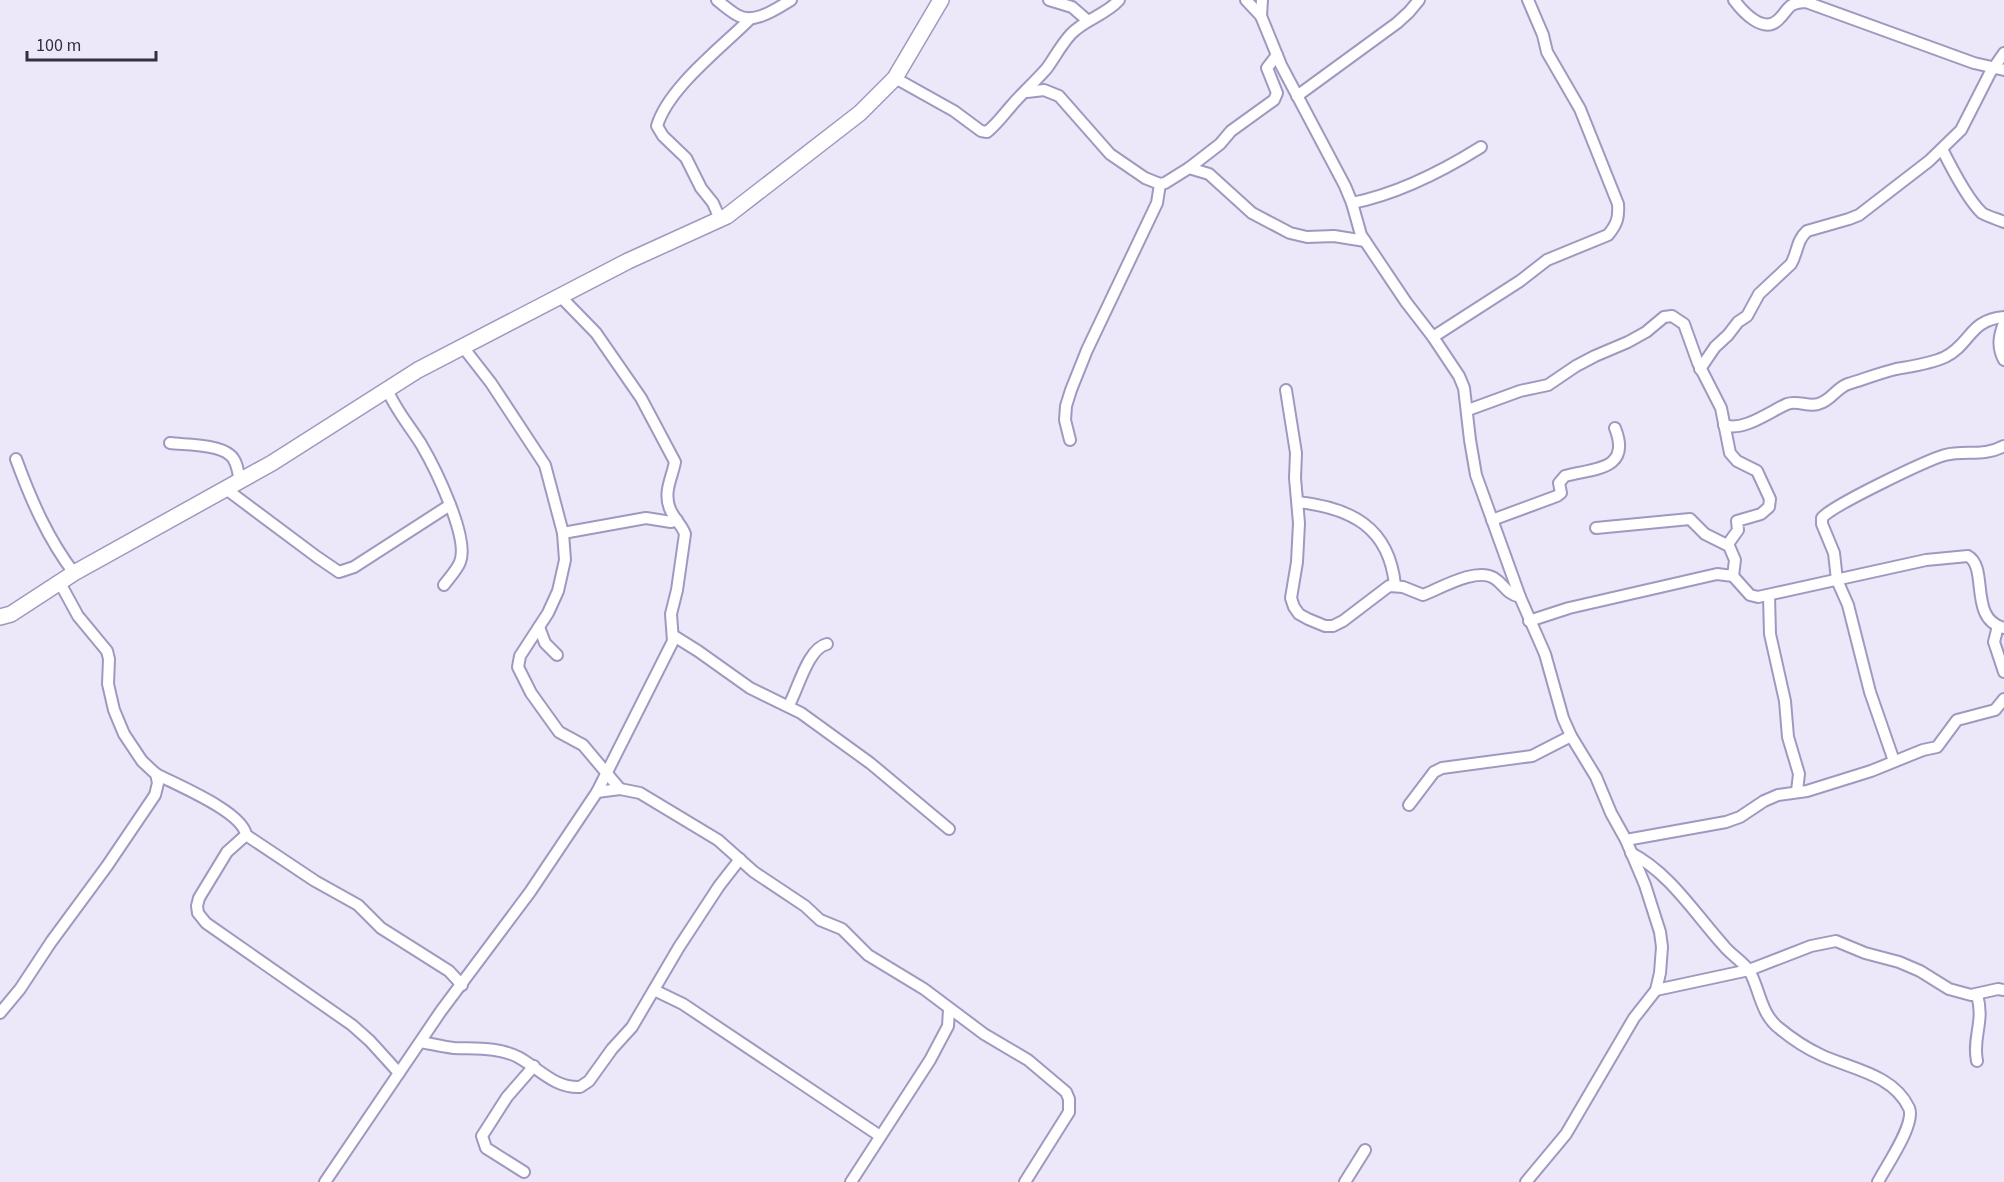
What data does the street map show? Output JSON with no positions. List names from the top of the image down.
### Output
{
  "scale_bar": "100 m"
}
